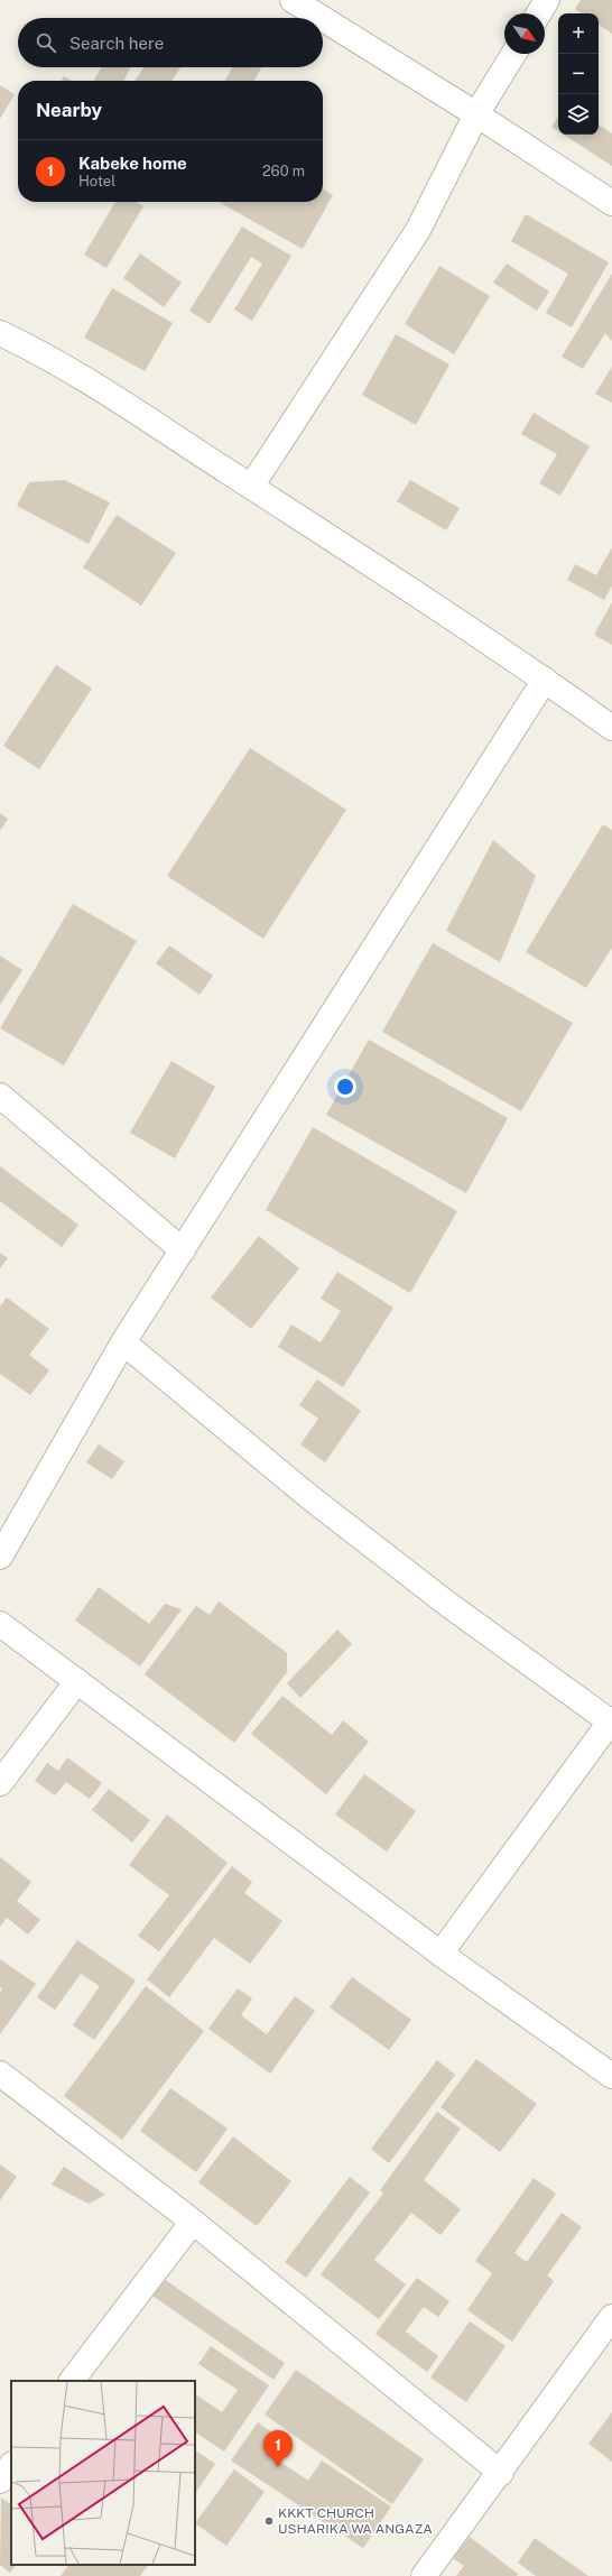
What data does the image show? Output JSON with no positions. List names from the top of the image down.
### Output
{
  "places": ["KKKT CHURCH USHARIKA WA ANGAZA"],
  "north": "bottom right",
  "page": {
    "map_buttons": ["+", "−"],
    "search": "Search here",
    "heading": "Nearby",
    "list": [
      {
        "mark": "1",
        "name": "Kabeke home",
        "note": "Hotel",
        "value": "260 m"
      }
    ],
    "pins": "1"
  }
}
